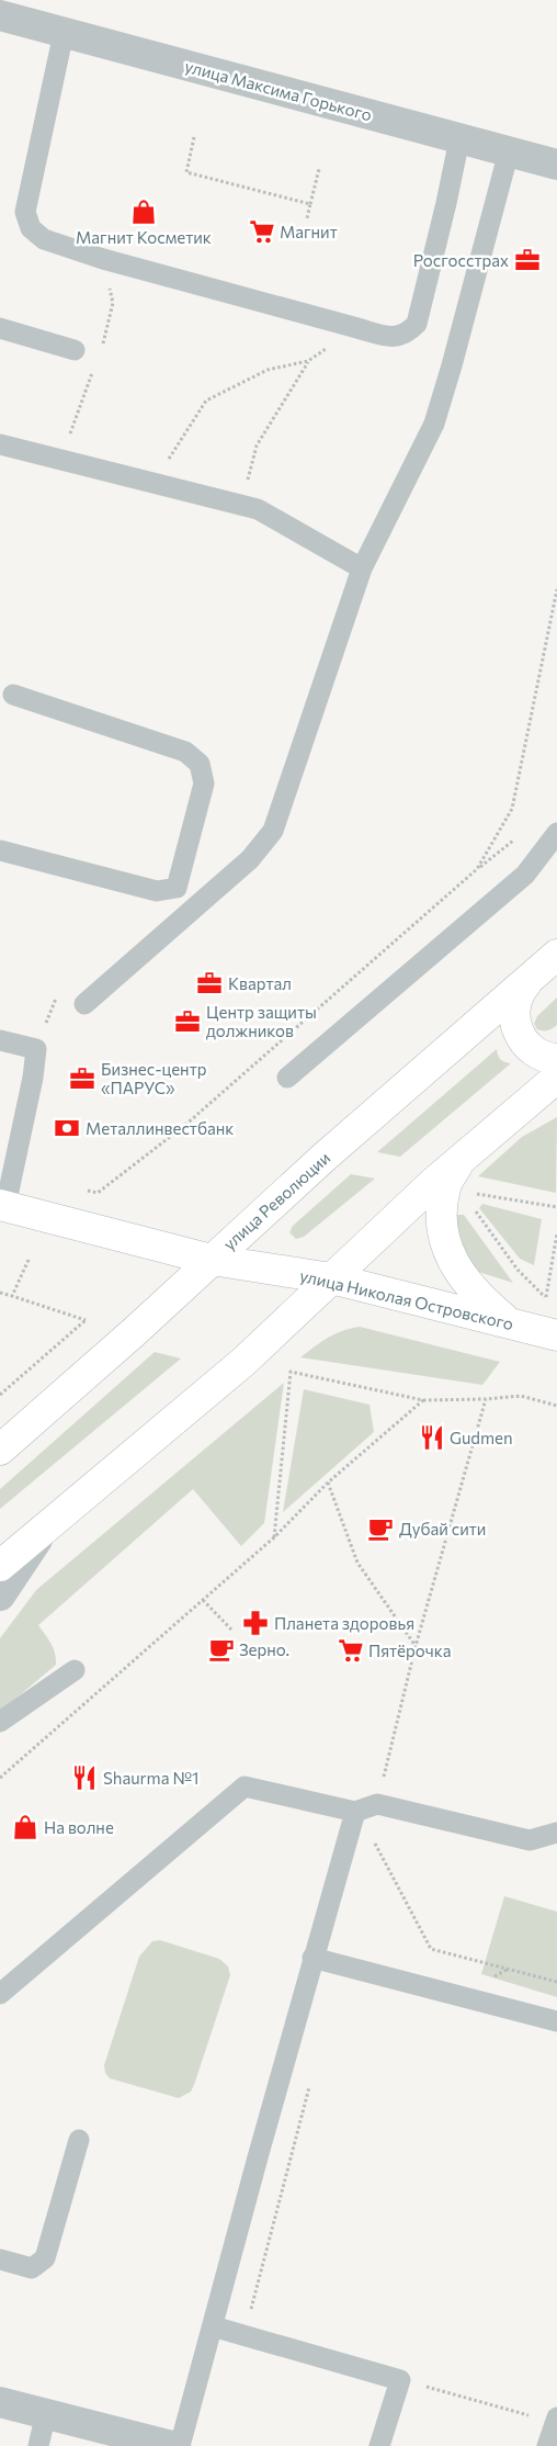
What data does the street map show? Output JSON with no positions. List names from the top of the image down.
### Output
{
  "streets": {
    "main road": ["улица Революции", "улица Николая Островского"],
    "street": ["улица Максима Горького"]
  },
  "crossings": [
    ["улица Революции", "улица Николая Островского"]
  ],
  "places": {
    "shop": ["Магнит Косметик", "На волне"],
    "supermarket": ["Магнит", "Пятёрочка"],
    "office": [
      "Росгосстрах",
      "Квартал",
      "Центр защиты должников",
      "Бизнес-центр «ПАРУС»"
    ],
    "bank": ["Металлинвестбанк"],
    "restaurant": ["Gudmen", "Shaurma №1"],
    "cafe": ["Дубай сити", "Зерно."],
    "pharmacy": ["Планета здоровья"]
  }
}
